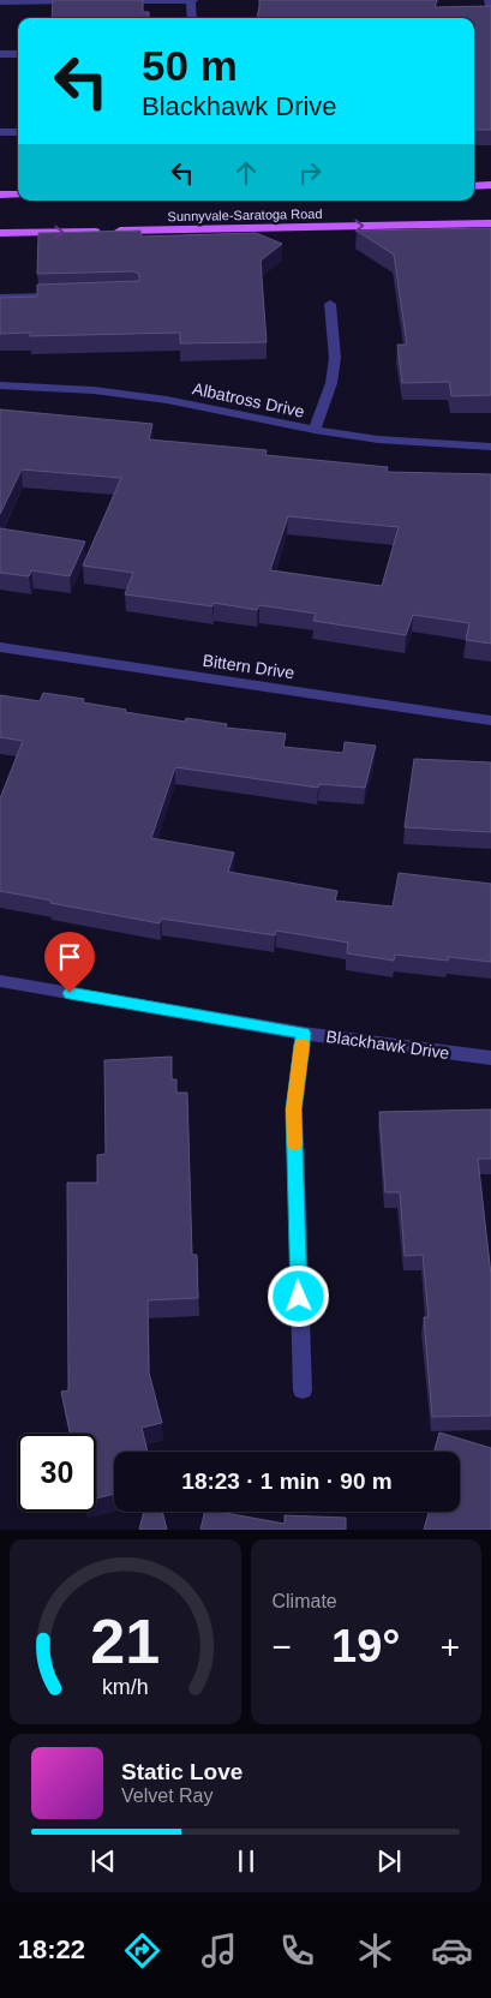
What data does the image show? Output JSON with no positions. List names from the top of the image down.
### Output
{
  "streets": {
    "main road": ["Sunnyvale-Saratoga Road"],
    "street": ["Albatross Drive", "Bittern Drive", "Blackhawk Drive"]
  },
  "one_way": ["Sunnyvale-Saratoga Road"],
  "page": {
    "turn": ["50 m", "Blackhawk Drive"],
    "limit": "30",
    "trip": "18:23 · 1 min · 90 m",
    "tile": "Climate",
    "heat": ["−", "19°", "+"],
    "song": ["Static Love", "Velvet Ray"],
    "tabs": "18:22",
    "gauge": ["21", "km/h"]
  }
}
